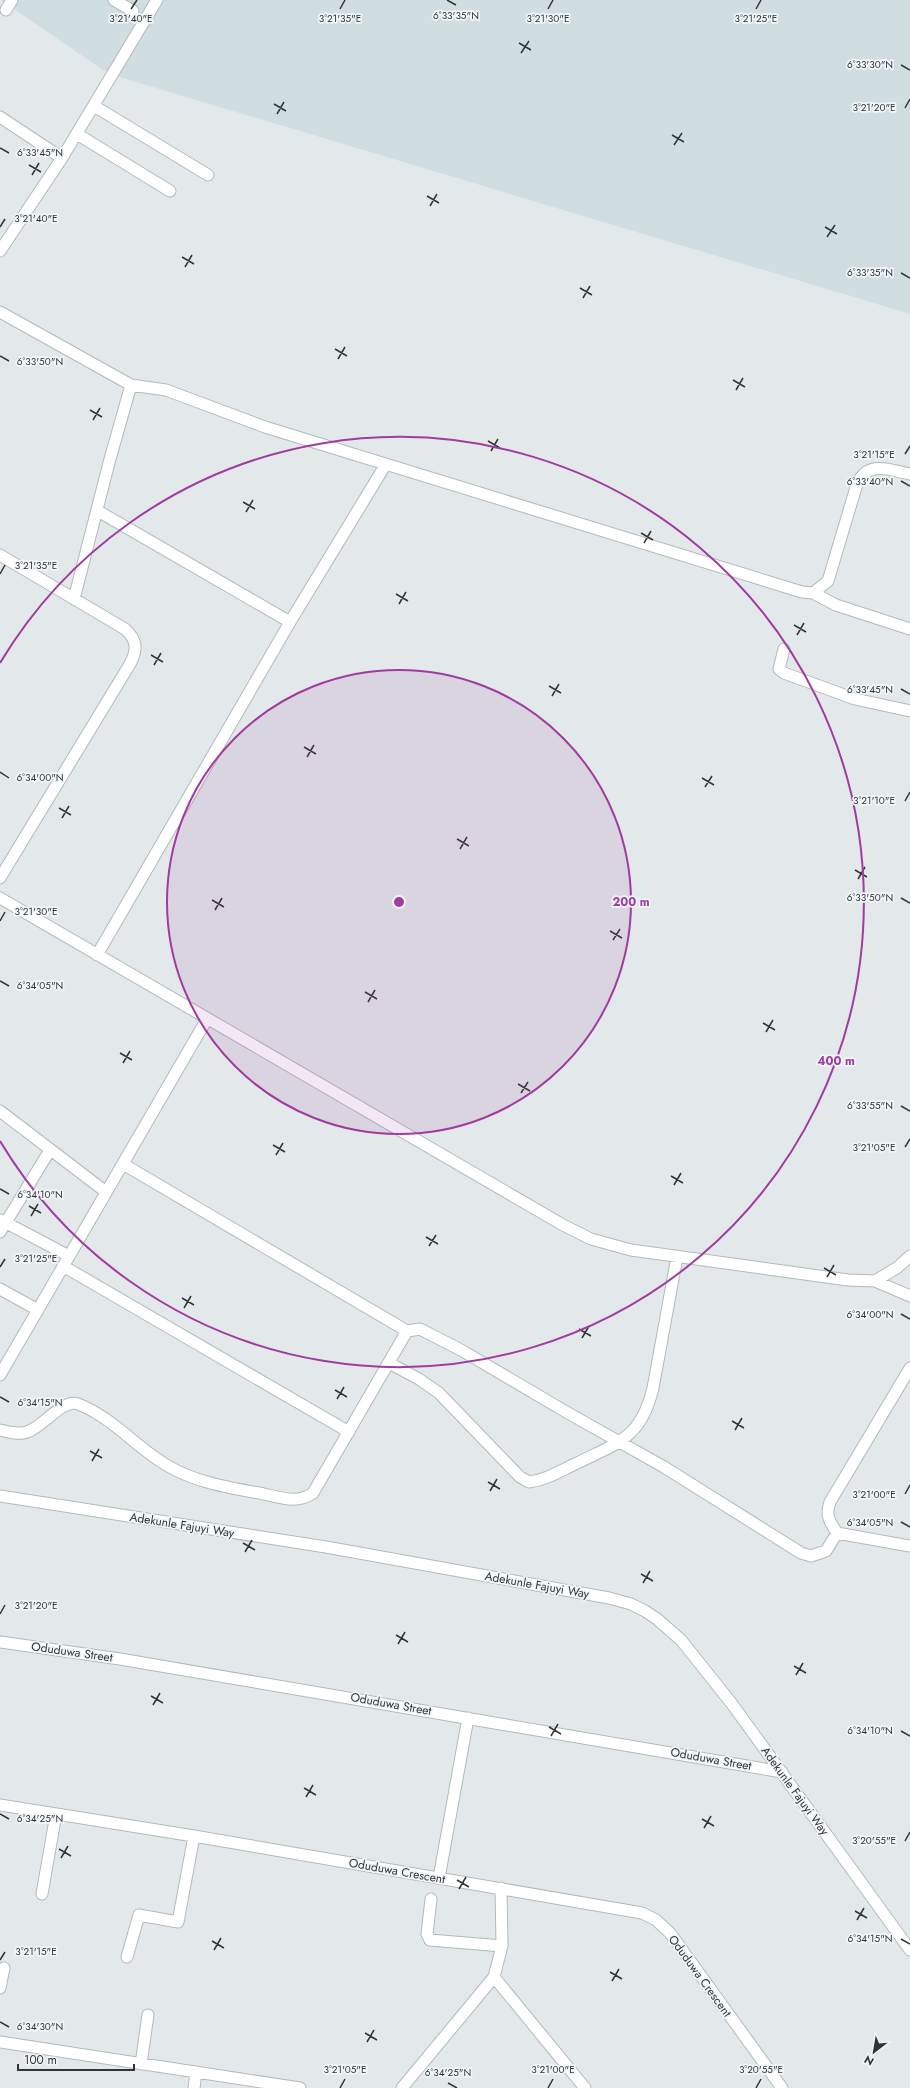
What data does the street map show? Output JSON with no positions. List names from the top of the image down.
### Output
{
  "streets": {
    "street": ["Adekunle Fajuyi Way", "Oduduwa Street", "Oduduwa Crescent"]
  },
  "crossings": [
    ["Adekunle Fajuyi Way", "Oduduwa Street"]
  ],
  "scale_bar": "100 m",
  "north": "bottom left",
  "coordinates": [
    "6°33'35\"N",
    "3°21'35\"E",
    "3°21'40\"E",
    "3°21'30\"E",
    "3°21'25\"E",
    "6°33'30\"N",
    "3°21'20\"E",
    "6°33'45\"N",
    "6°33'50\"N",
    "3°21'15\"E",
    "6°33'40\"N",
    "6°34'00\"N",
    "3°21'10\"E",
    "6°34'05\"N",
    "6°33'55\"N",
    "3°21'05\"E",
    "6°34'10\"N",
    "6°34'15\"N",
    "3°21'00\"E",
    "6°34'25\"N",
    "3°20'55\"E",
    "6°34'30\"N"
  ],
  "rings": ["200 m", "400 m"]
}
